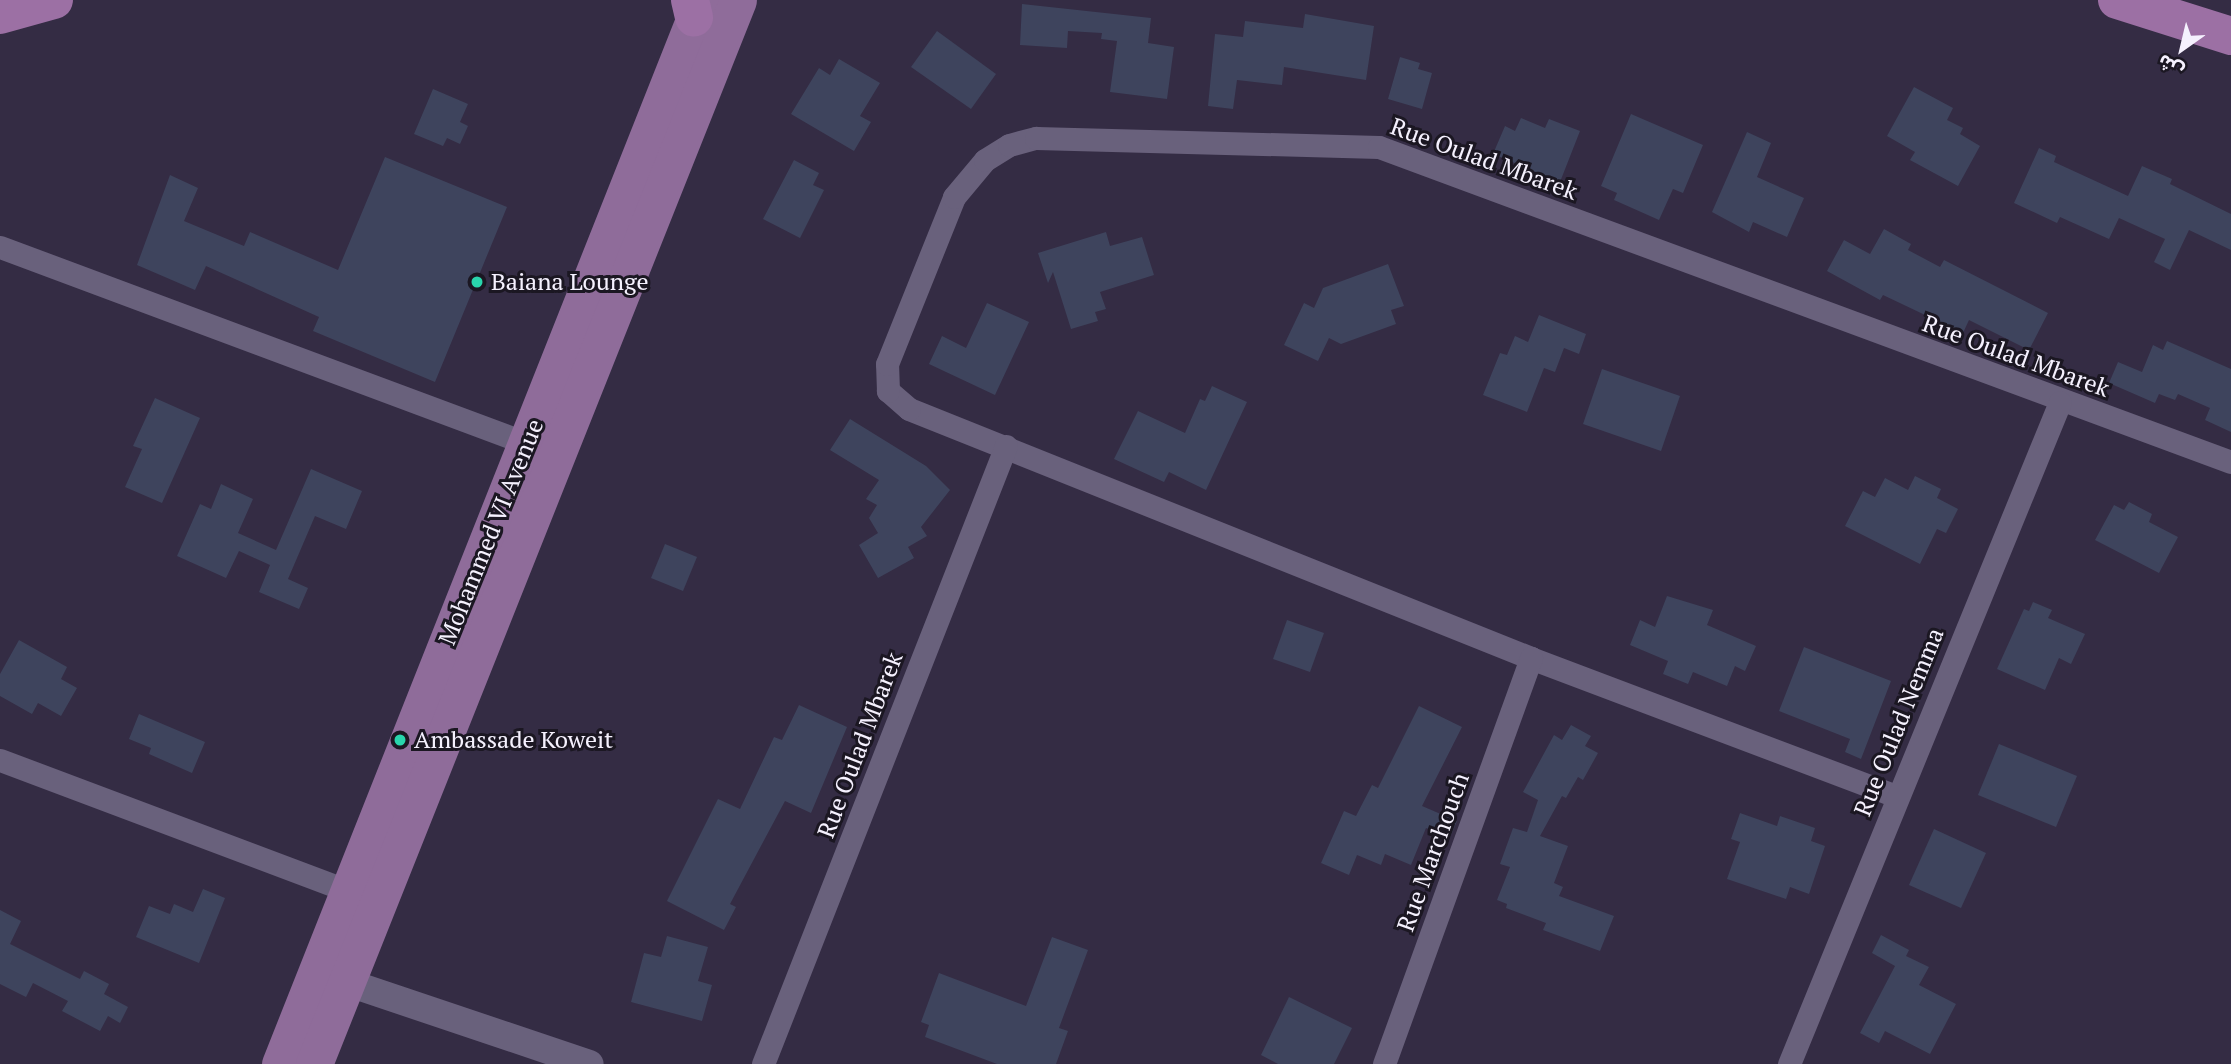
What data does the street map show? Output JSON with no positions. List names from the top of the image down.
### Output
{
  "streets": {
    "main road": ["Mohammed VI Avenue"],
    "street": ["Rue Oulad Mbarek", "Rue Oulad Nemma", "Rue Marchouch"]
  },
  "crossings": [
    ["Rue Oulad Mbarek", "Rue Oulad Nemma"],
    ["Rue Oulad Mbarek", "Rue Marchouch"]
  ],
  "places": ["Baiana Lounge", "Ambassade Koweit"],
  "north": "bottom left"
}
